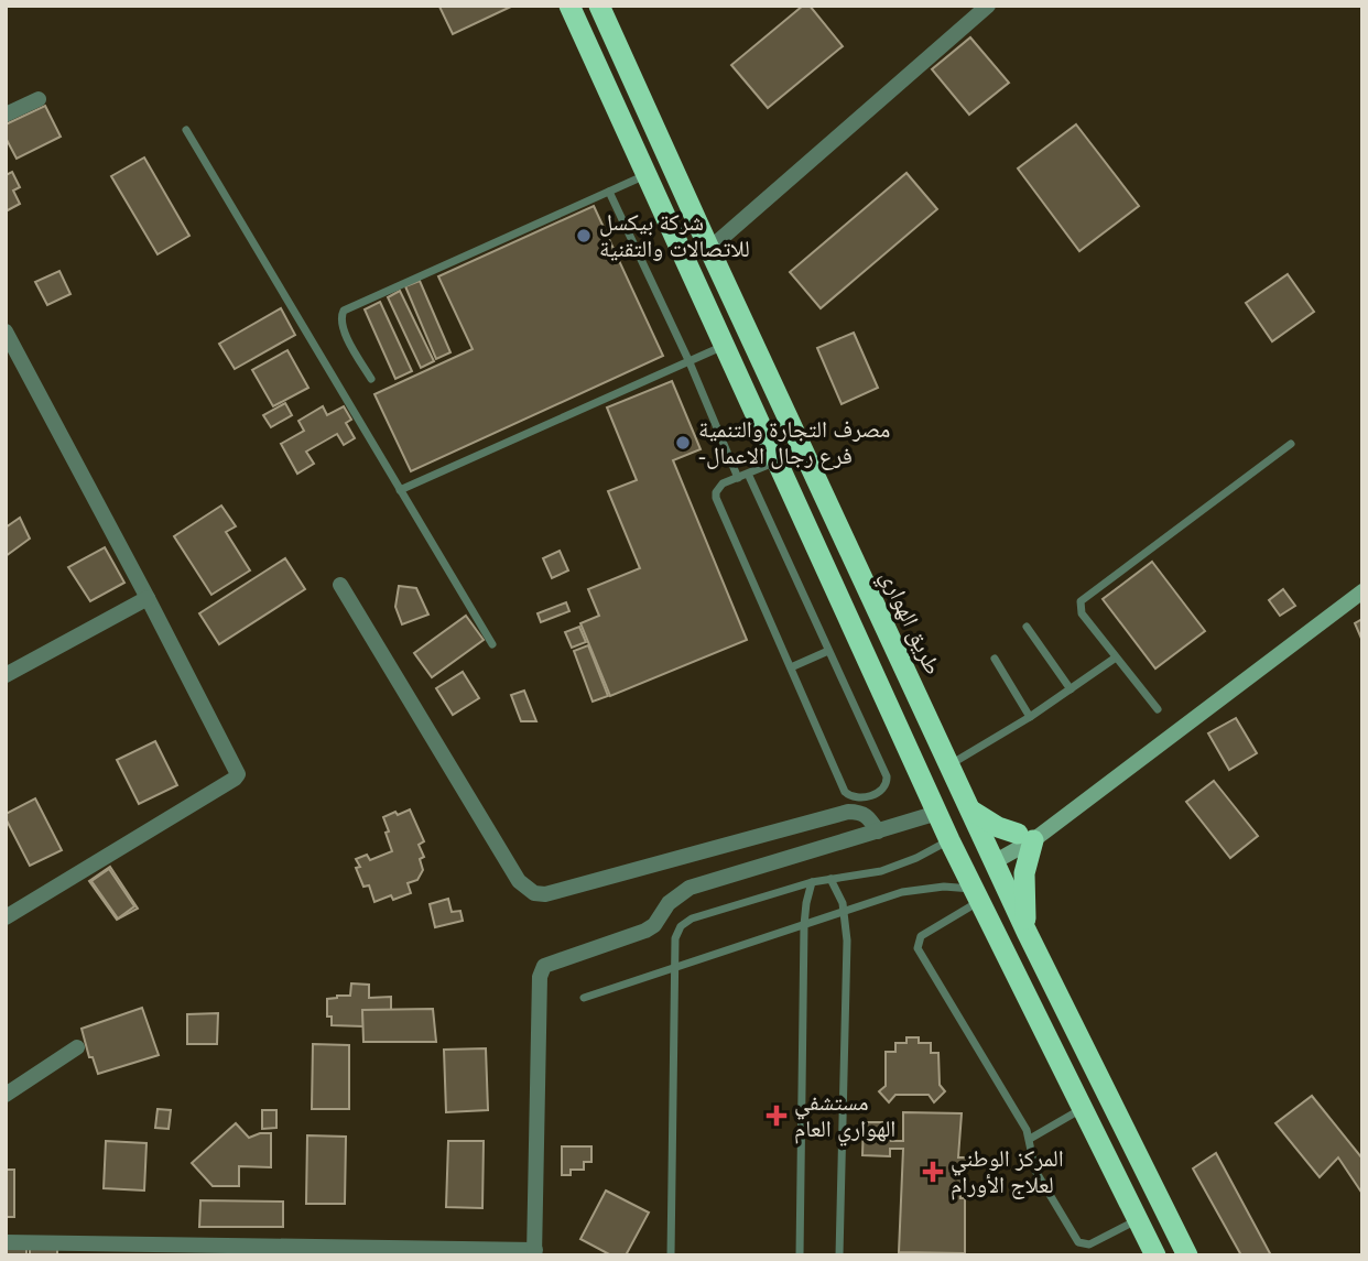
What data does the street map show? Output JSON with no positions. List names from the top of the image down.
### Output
{
  "streets": {
    "highway": ["طريق الهواري"]
  },
  "places": {
    "other": ["شركة بيكسل للاتصالات والتقنية", "مصرف التجارة والتنمية -فرع رجال الاعمال"],
    "health": ["مستشفي الهواري العام", "المركز الوطني لعلاج الأورام"]
  }
}
